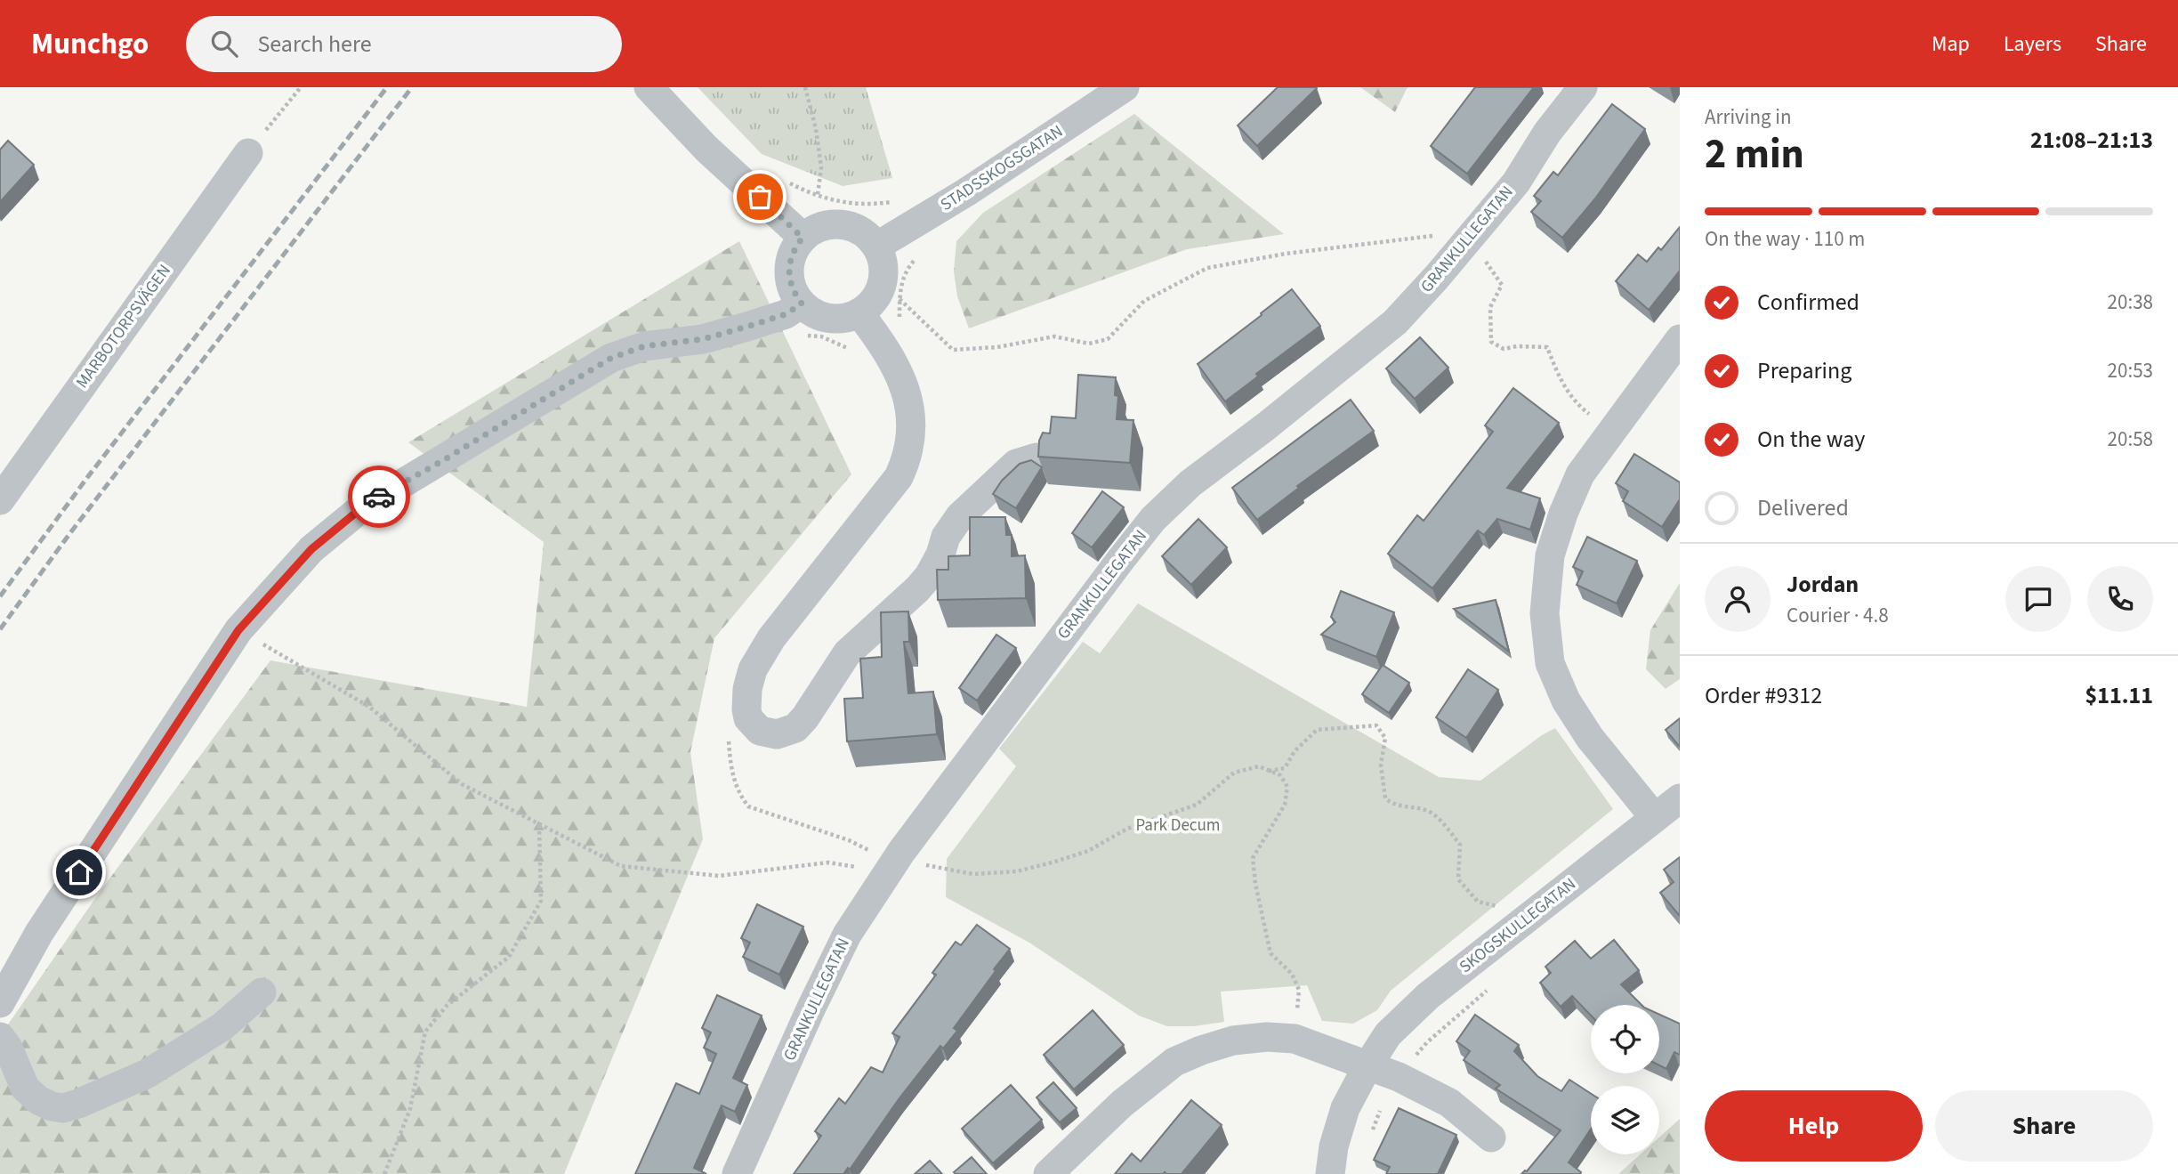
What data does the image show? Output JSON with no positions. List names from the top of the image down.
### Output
{
  "streets": {
    "street": [
      "STADSSKOGSGATAN",
      "GRANKULLEGATAN",
      "MARBOTORPSVÄGEN",
      "SKOGSKULLEGATAN"
    ]
  },
  "parks": ["Park Decum"],
  "page": {
    "header": "Munchgo",
    "search": "Search here",
    "nav": ["Map", "Layers", "Share"],
    "heading": ["2 min", "Arriving in", "21:08–21:13"],
    "panel": [
      "Jordan",
      "Courier · 4.8",
      "Order #9312",
      "$11.11"
    ],
    "bar": "On the way · 110 m",
    "list": [
      ["Confirmed", "20:38"],
      ["Preparing", "20:53"],
      ["On the way", "20:58"],
      "Delivered"
    ],
    "buttons": ["Help", "Share"]
  }
}
